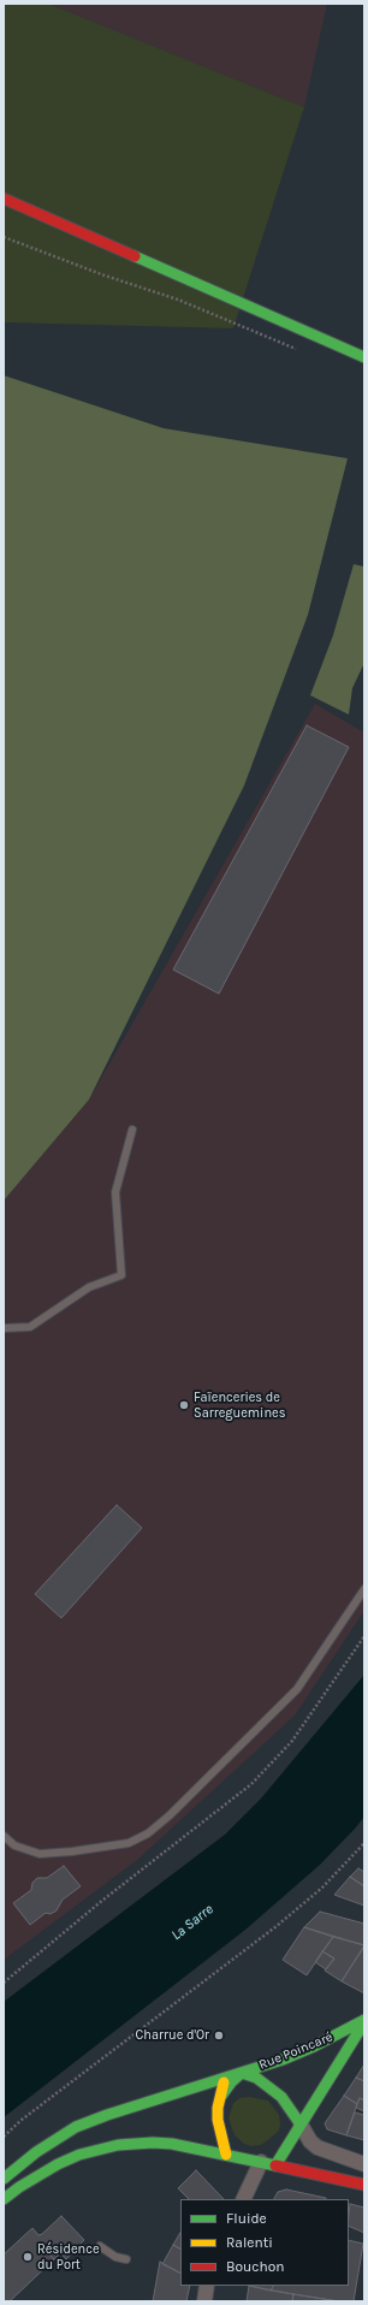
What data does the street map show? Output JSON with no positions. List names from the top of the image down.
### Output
{
  "streets": {
    "main road": ["Rue Poincaré"]
  },
  "water": ["La Sarre"],
  "places": ["Faïenceries de Sarreguemines", "Charrue d'Or", "Résidence du Port"],
  "legend": ["Fluide", "Ralenti", "Bouchon"]
}
